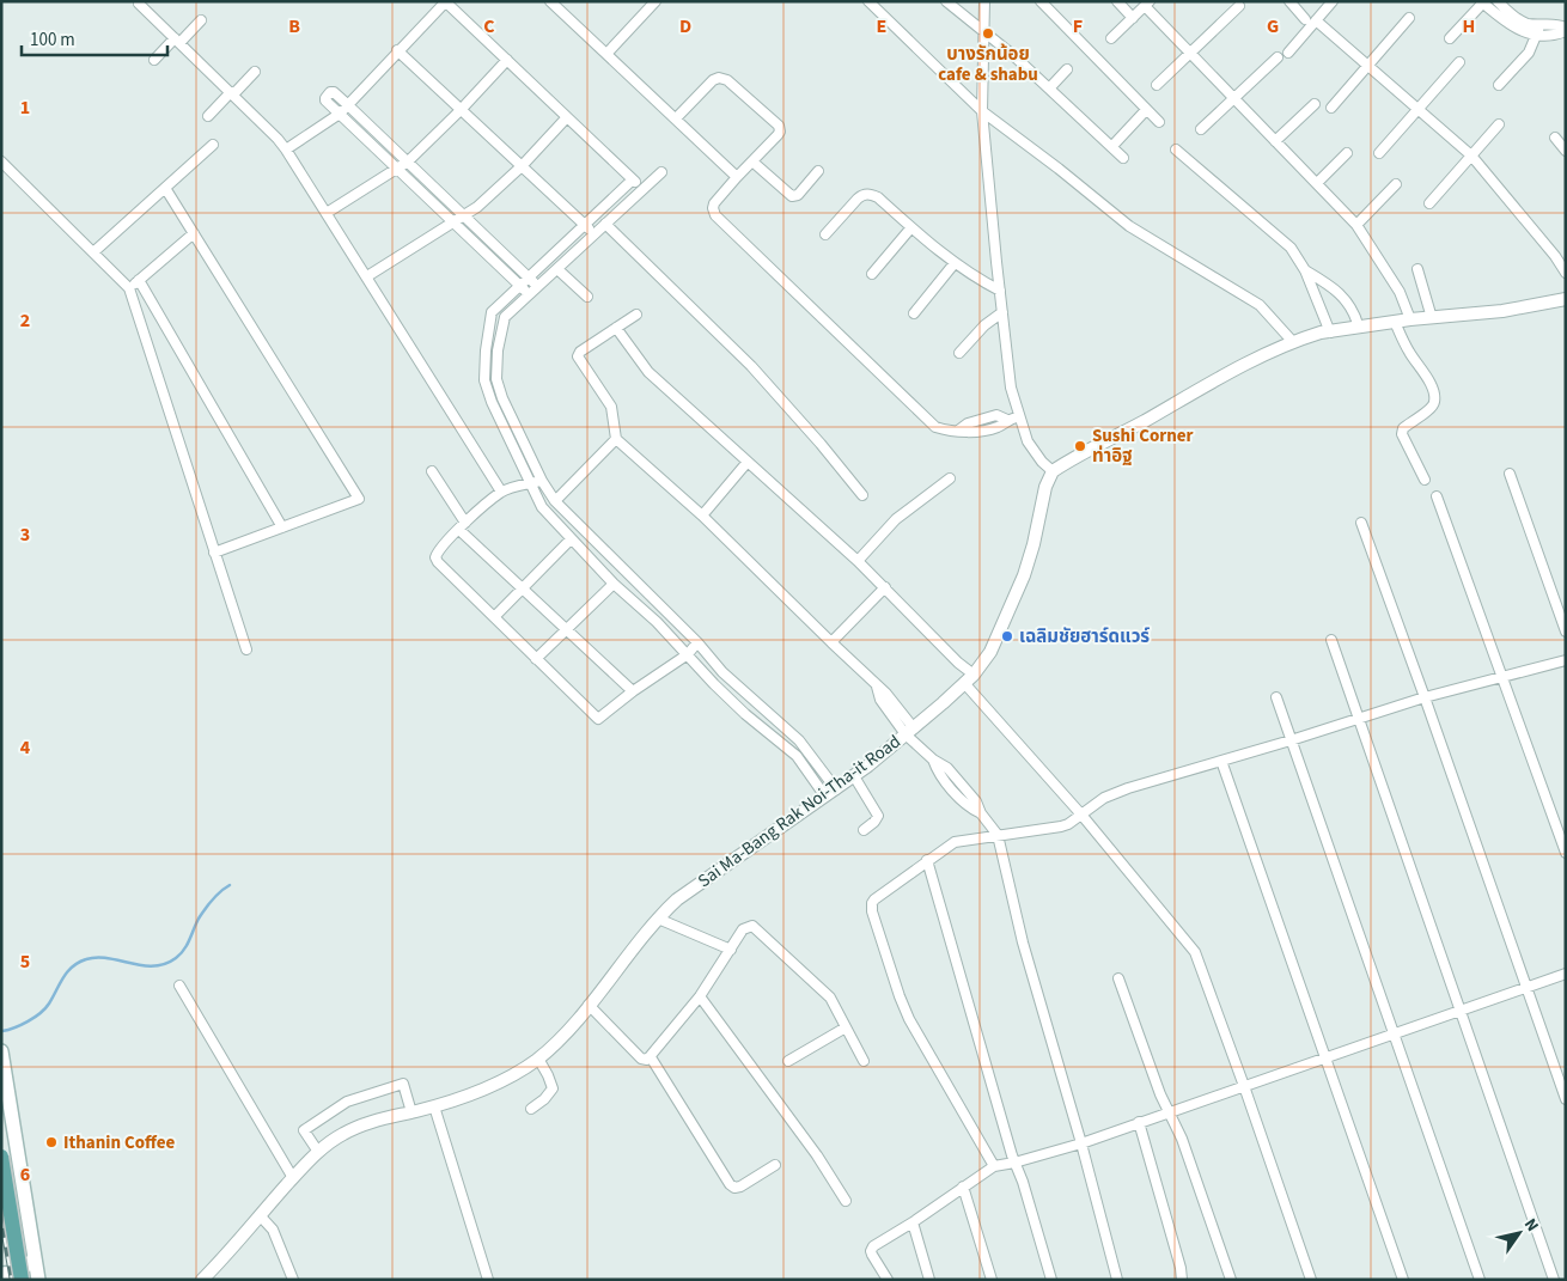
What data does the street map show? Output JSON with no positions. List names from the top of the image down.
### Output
{
  "streets": {
    "street": ["Sai Ma-Bang Rak Noi-Tha-it Road"]
  },
  "places": [
    "บางรักน้อย cafe & shabu",
    "Sushi Corner ท่าอิฐ",
    "เฉลิมชัยฮาร์ดแวร์",
    "Ithanin Coffee"
  ],
  "scale_bar": "100 m",
  "north": "top right",
  "grid": {
    "columns": [
      "B",
      "C",
      "D",
      "E",
      "F",
      "G",
      "H"
    ],
    "rows": [
      "1",
      "2",
      "3",
      "4",
      "5",
      "6"
    ]
  }
}
